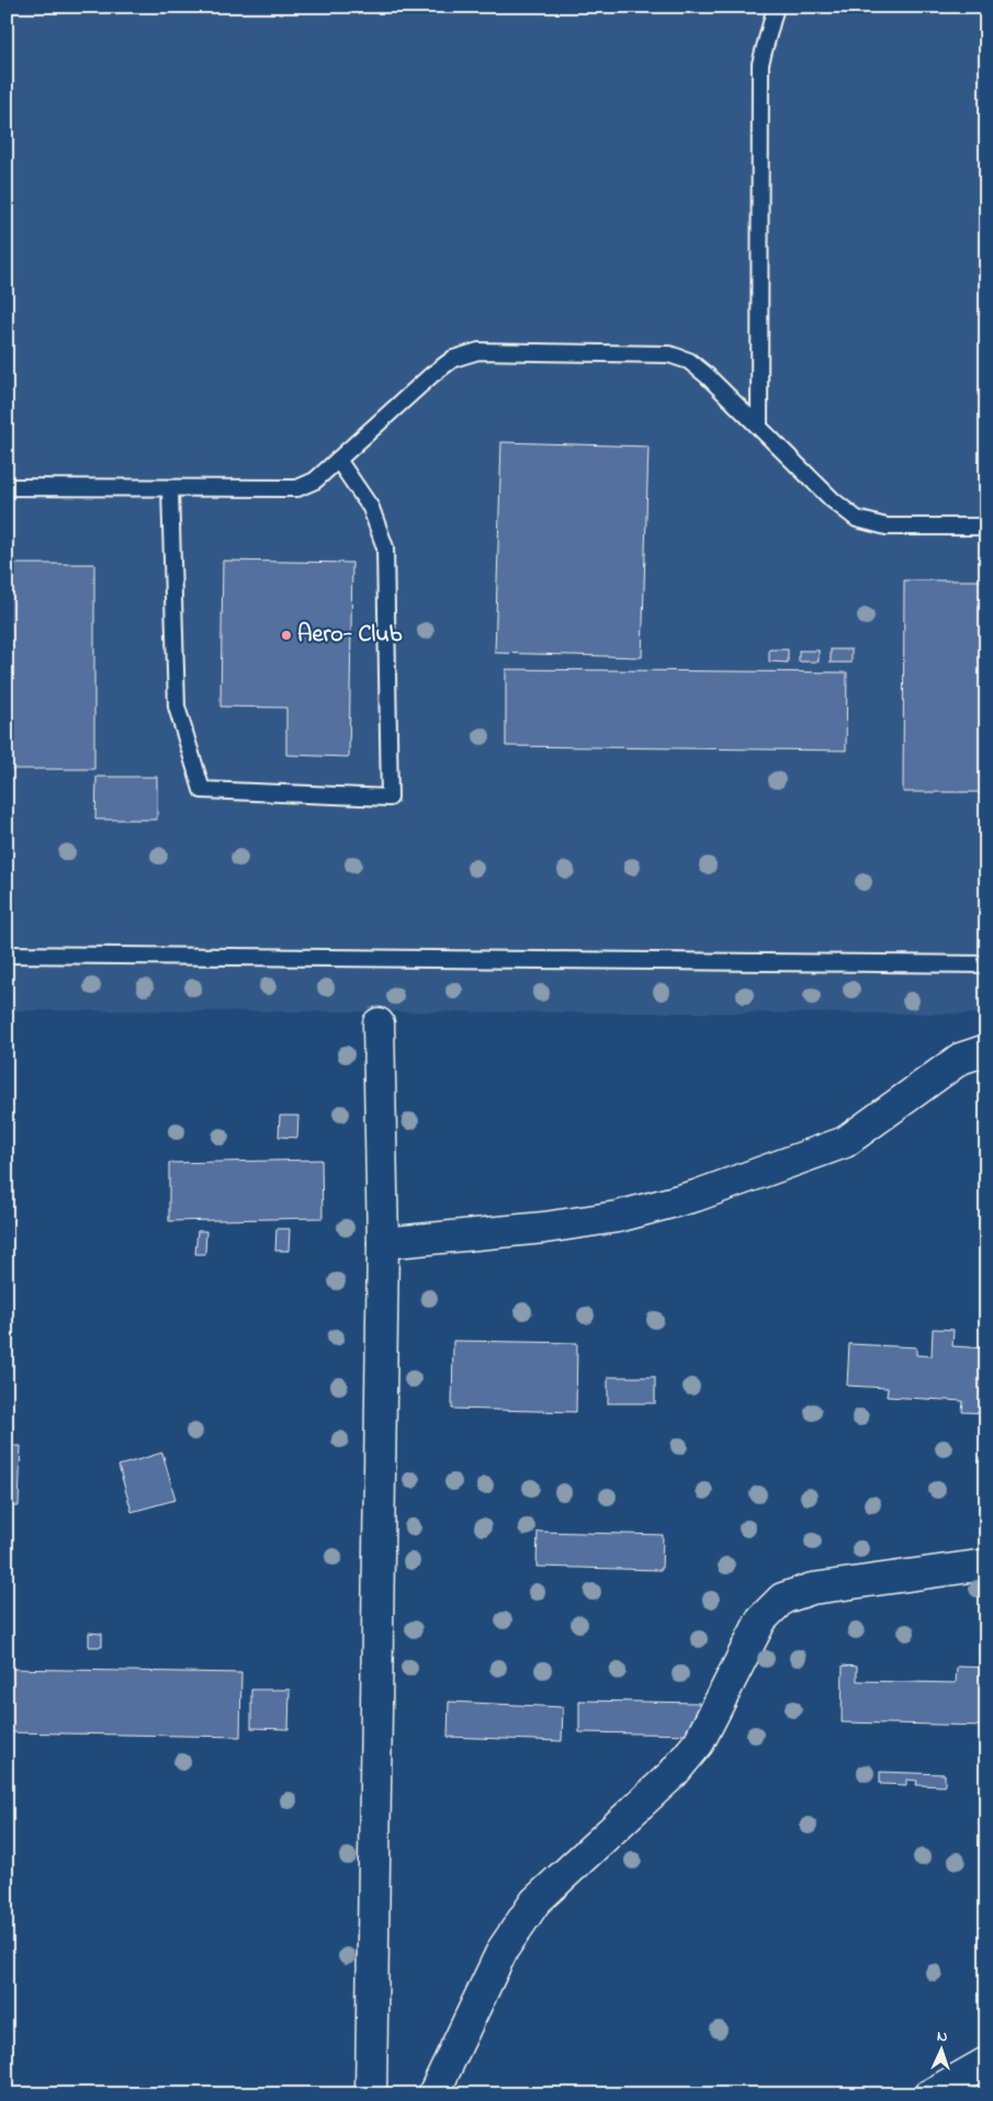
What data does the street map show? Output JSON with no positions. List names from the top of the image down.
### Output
{
  "places": ["Aero- Club"],
  "north": "top"
}
